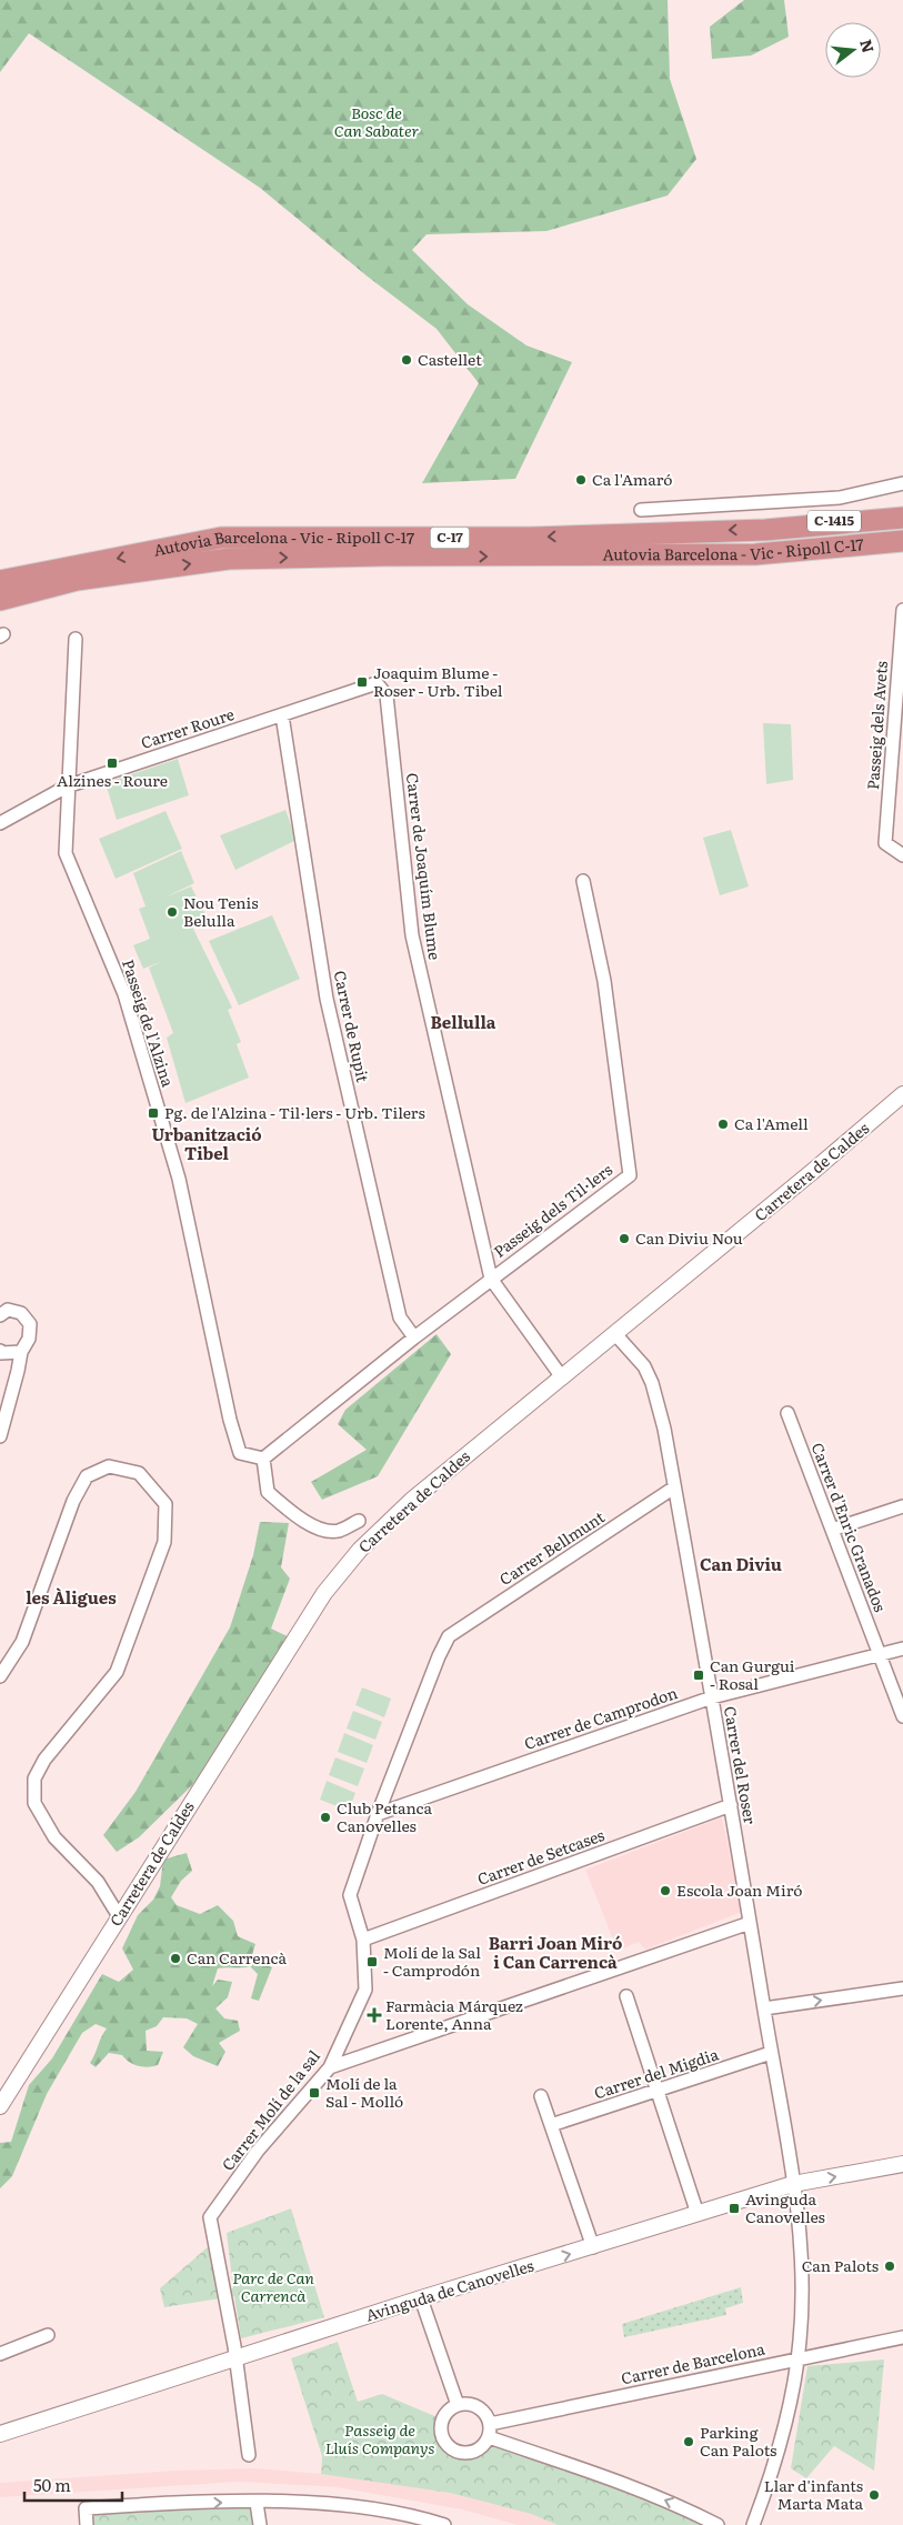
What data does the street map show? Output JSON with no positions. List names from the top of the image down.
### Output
{
  "streets": {
    "highway": ["C-1415", "C-17", "Autovia Barcelona - Vic - Ripoll C-17"],
    "street": [
      "Passeig dels Avets",
      "Carrer Roure",
      "Carrer de Joaquím Blume",
      "Passeig de l'Alzina",
      "Carrer de Rupit",
      "Carretera de Caldes",
      "Passeig dels Til·lers",
      "Carrer d'Enric Granados",
      "Carrer Bellmunt",
      "Carrer de Camprodon",
      "Carrer del Roser",
      "Carrer de Setcases",
      "Carrer del Migdia",
      "Carrer Molí de la sal",
      "Avinguda de Canovelles",
      "Carrer de Barcelona"
    ]
  },
  "crossings": [
    ["C-1415", "Autovia Barcelona - Vic - Ripoll C-17"],
    ["Carrer Roure", "Carrer de Joaquím Blume"],
    ["Carrer Roure", "Passeig de l'Alzina"],
    ["Carrer Roure", "Carrer de Rupit"],
    ["Carrer de Joaquím Blume", "Carretera de Caldes"],
    ["Carrer de Joaquím Blume", "Passeig dels Til·lers"],
    ["Passeig de l'Alzina", "Passeig dels Til·lers"],
    ["Carrer de Rupit", "Passeig dels Til·lers"],
    ["Carretera de Caldes", "Carrer del Roser"],
    ["Carrer d'Enric Granados", "Carrer de Camprodon"],
    ["Carrer Bellmunt", "Carrer del Roser"],
    ["Carrer Bellmunt", "Carrer Molí de la sal"],
    ["Carrer de Camprodon", "Carrer del Roser"],
    ["Carrer de Camprodon", "Carrer Molí de la sal"],
    ["Carrer del Roser", "Carrer de Setcases"],
    ["Carrer del Roser", "Carrer del Migdia"],
    ["Carrer del Roser", "Avinguda de Canovelles"],
    ["Carrer del Roser", "Carrer de Barcelona"],
    ["Carrer de Setcases", "Carrer Molí de la sal"],
    ["Carrer Molí de la sal", "Avinguda de Canovelles"]
  ],
  "districts": [
    "Bellulla",
    "Urbanització Tibel",
    "Can Diviu",
    "les Àligues",
    "Barri Joan Miró i Can Carrencà"
  ],
  "parks": ["Bosc de Can Sabater", "Parc de Can Carrencà", "Passeig de Lluís Companys"],
  "places": {
    "other": [
      "Castellet",
      "Ca l'Amaró",
      "Nou Tenis Belulla",
      "Ca l'Amell",
      "Can Diviu Nou",
      "Club Petanca Canovelles",
      "Escola Joan Miró",
      "Can Carrencà",
      "Can Palots",
      "Parking Can Palots",
      "Llar d'infants Marta Mata"
    ],
    "transit": [
      "Joaquim Blume - Roser - Urb. Tibel",
      "Alzines - Roure",
      "Pg. de l'Alzina - Til·lers - Urb. Tilers",
      "Can Gurgui - Rosal",
      "Molí de la Sal - Camprodón",
      "Molí de la Sal - Molló",
      "Avinguda Canovelles"
    ],
    "health": ["Farmàcia Márquez Lorente, Anna"]
  },
  "scale_bar": "50 m",
  "north": "right"
}
